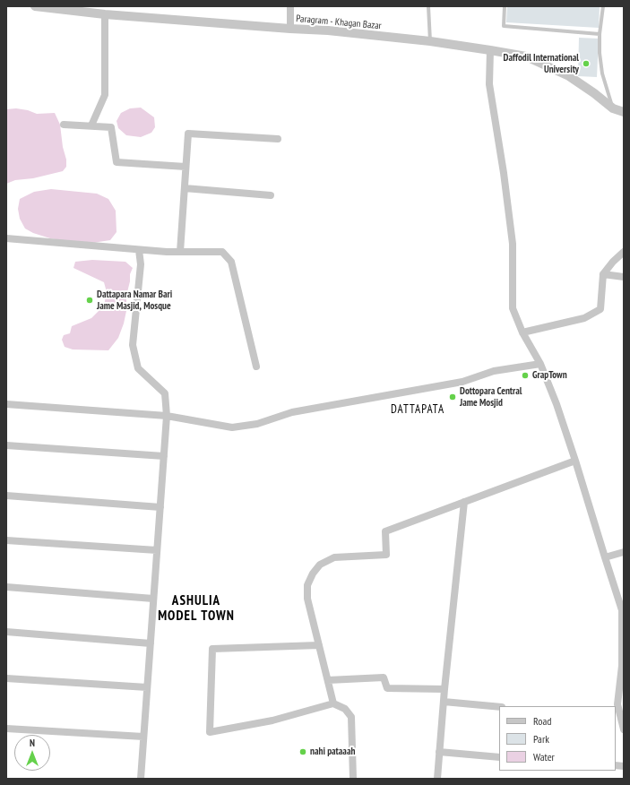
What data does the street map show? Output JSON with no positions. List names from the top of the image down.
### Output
{
  "streets": {
    "street": ["Paragram - Khagan Bazar"]
  },
  "districts": ["DATTAPATA", "ASHULIA MODEL TOWN"],
  "places": [
    "Daffodil International University",
    "Dattapara Namar Bari Jame Masjid, Mosque",
    "GrapTown",
    "Dottopara Central Jame Mosjid",
    "nahi pataaah"
  ],
  "legend": ["Road", "Park", "Water"],
  "north": "top"
}
